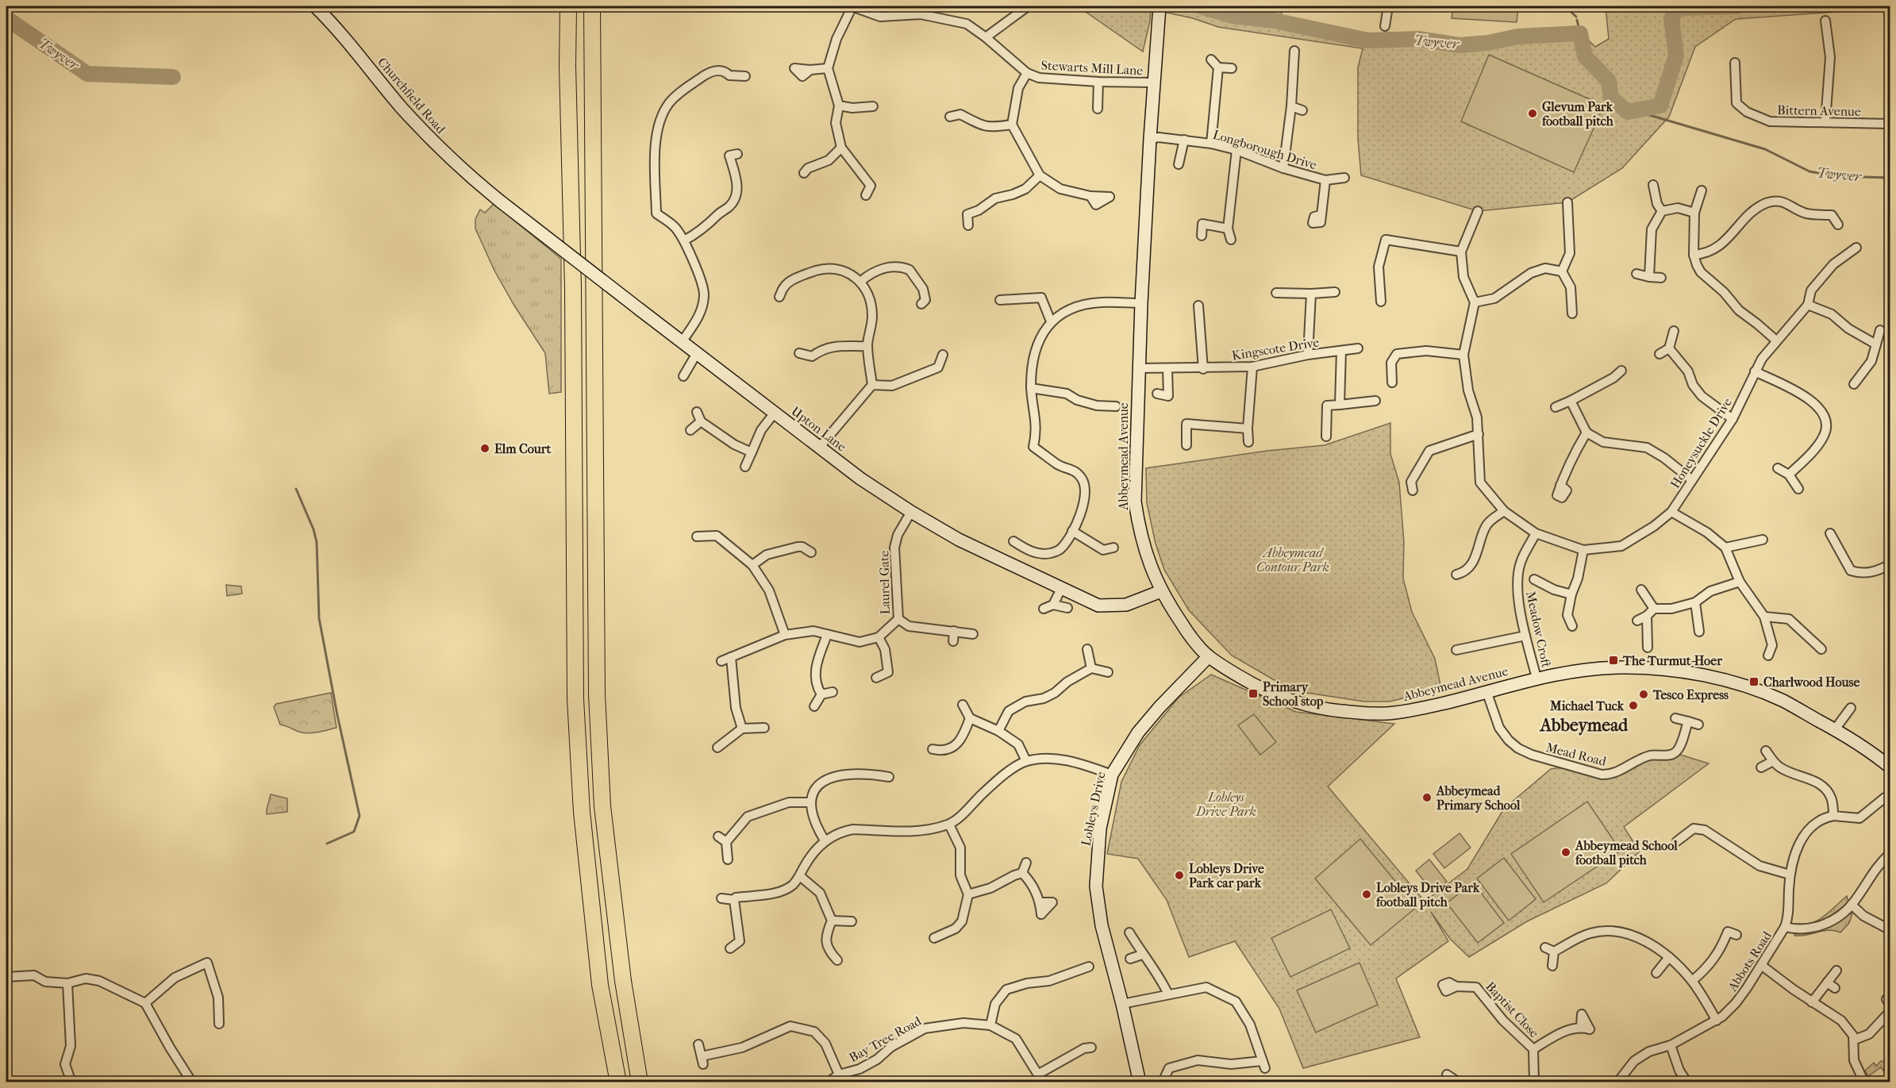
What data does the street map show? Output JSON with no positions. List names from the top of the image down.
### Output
{
  "streets": {
    "street": [
      "Stewarts Mill Lane",
      "Churchfield Road",
      "Bittern Avenue",
      "Longborough Drive",
      "Kingscote Drive",
      "Upton Lane",
      "Honeysuckle Drive",
      "Abbeymead Avenue",
      "Laurel Gate",
      "Meadow Croft",
      "Mead Road",
      "Lobleys Drive",
      "Abbots Road",
      "Baptist Close",
      "Bay Tree Road"
    ]
  },
  "crossings": [
    ["Stewarts Mill Lane", "Abbeymead Avenue"],
    ["Churchfield Road", "Upton Lane"],
    ["Longborough Drive", "Abbeymead Avenue"],
    ["Kingscote Drive", "Abbeymead Avenue"],
    ["Upton Lane", "Abbeymead Avenue"],
    ["Upton Lane", "Laurel Gate"],
    ["Honeysuckle Drive", "Meadow Croft"],
    ["Abbeymead Avenue", "Meadow Croft"],
    ["Abbeymead Avenue", "Mead Road"],
    ["Abbeymead Avenue", "Lobleys Drive"]
  ],
  "districts": ["Abbeymead"],
  "water": ["Twyver"],
  "parks": ["Abbeymead Contour Park", "Lobleys Drive Park"],
  "places": {
    "other": [
      "Glevum Park football pitch",
      "Elm Court",
      "Tesco Express",
      "Michael Tuck",
      "Abbeymead Primary School",
      "Abbeymead School football pitch",
      "Lobleys Drive Park car park",
      "Lobleys Drive Park football pitch"
    ],
    "transit": ["The Turmut-Hoer", "Charlwood House", "Primary School stop"]
  }
}
